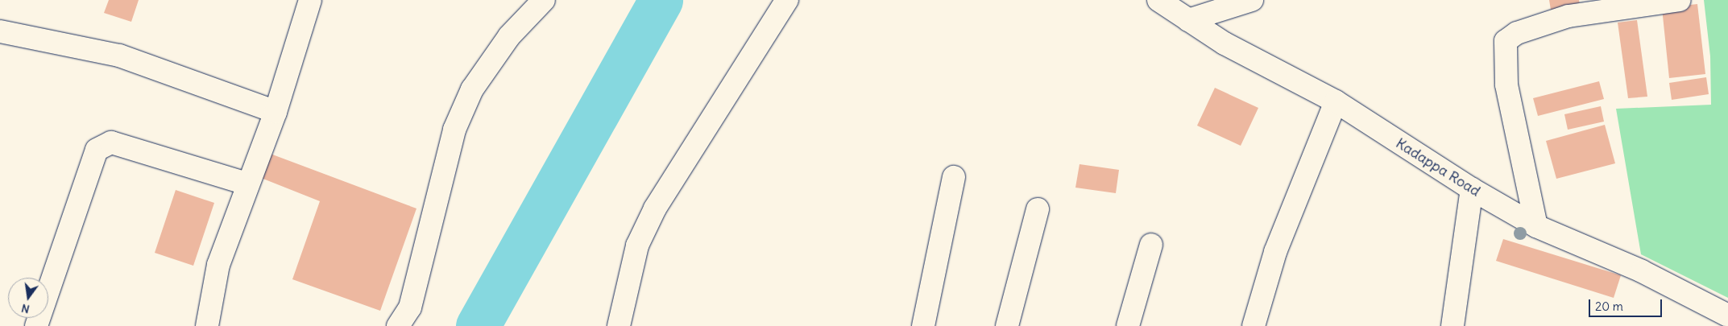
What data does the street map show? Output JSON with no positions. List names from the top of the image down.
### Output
{
  "streets": {
    "street": ["Kadappa Road"]
  },
  "scale_bar": "20 m",
  "north": "bottom"
}
